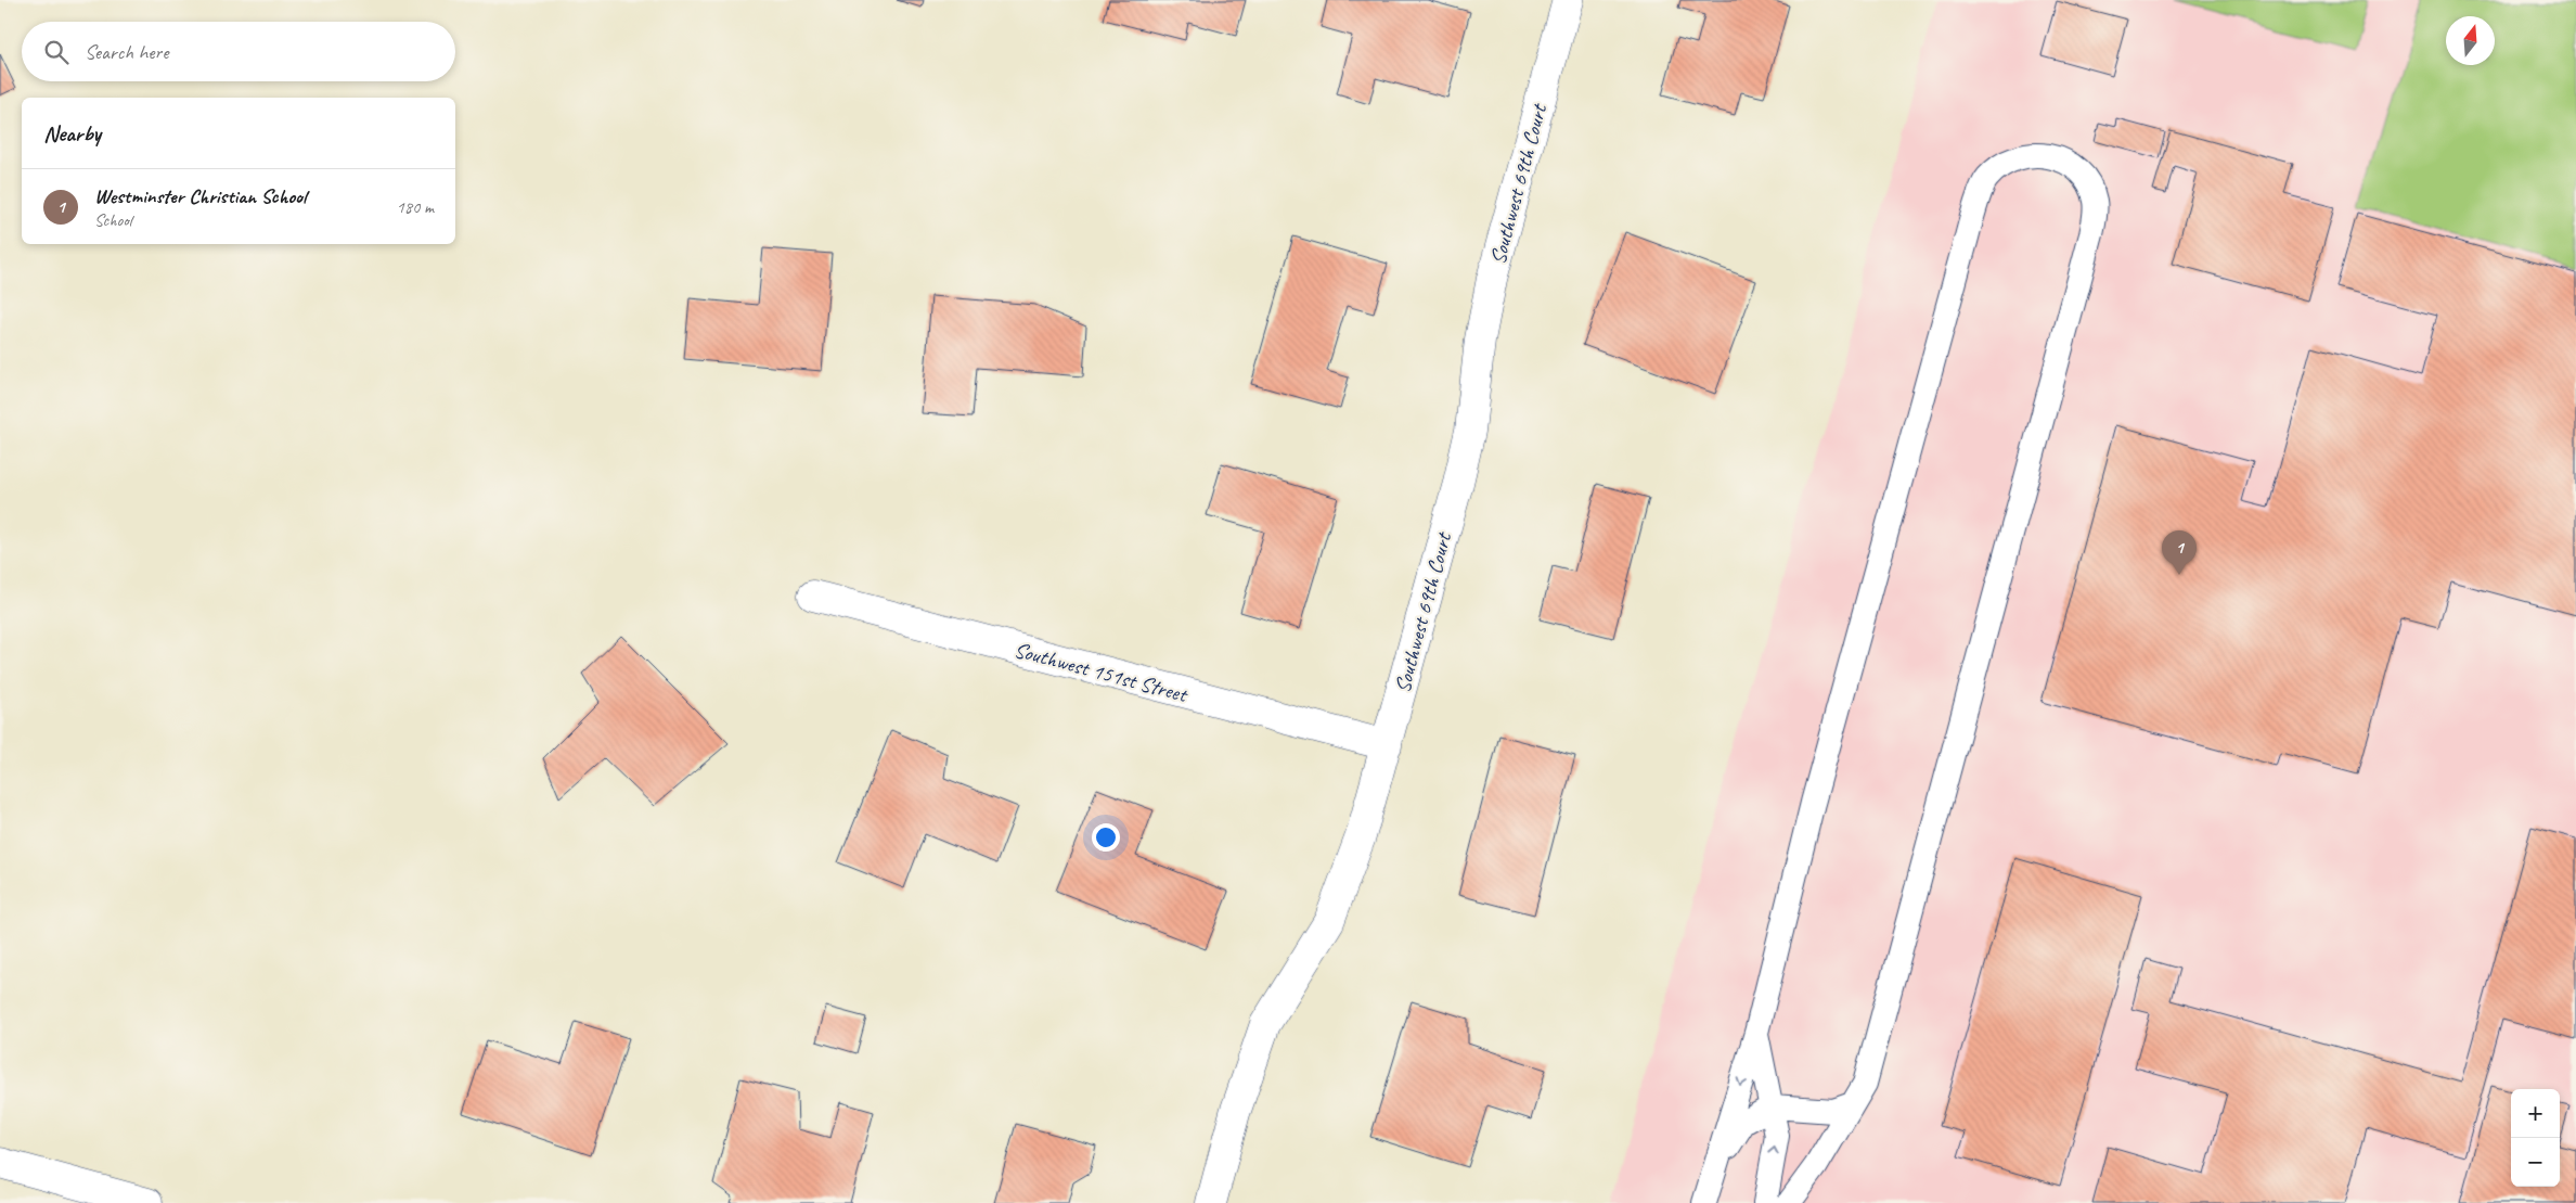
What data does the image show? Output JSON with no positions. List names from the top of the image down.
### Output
{
  "streets": {
    "street": ["Southwest 69th Court", "Southwest 151st Street"]
  },
  "crossings": [
    ["Southwest 69th Court", "Southwest 151st Street"]
  ],
  "north": "top",
  "page": {
    "search": "Search here",
    "heading": "Nearby",
    "list": [
      {
        "mark": "1",
        "name": "Westminster Christian School",
        "note": "School",
        "value": "180 m"
      }
    ],
    "pins": "1",
    "map_buttons": ["+", "−"]
  }
}
